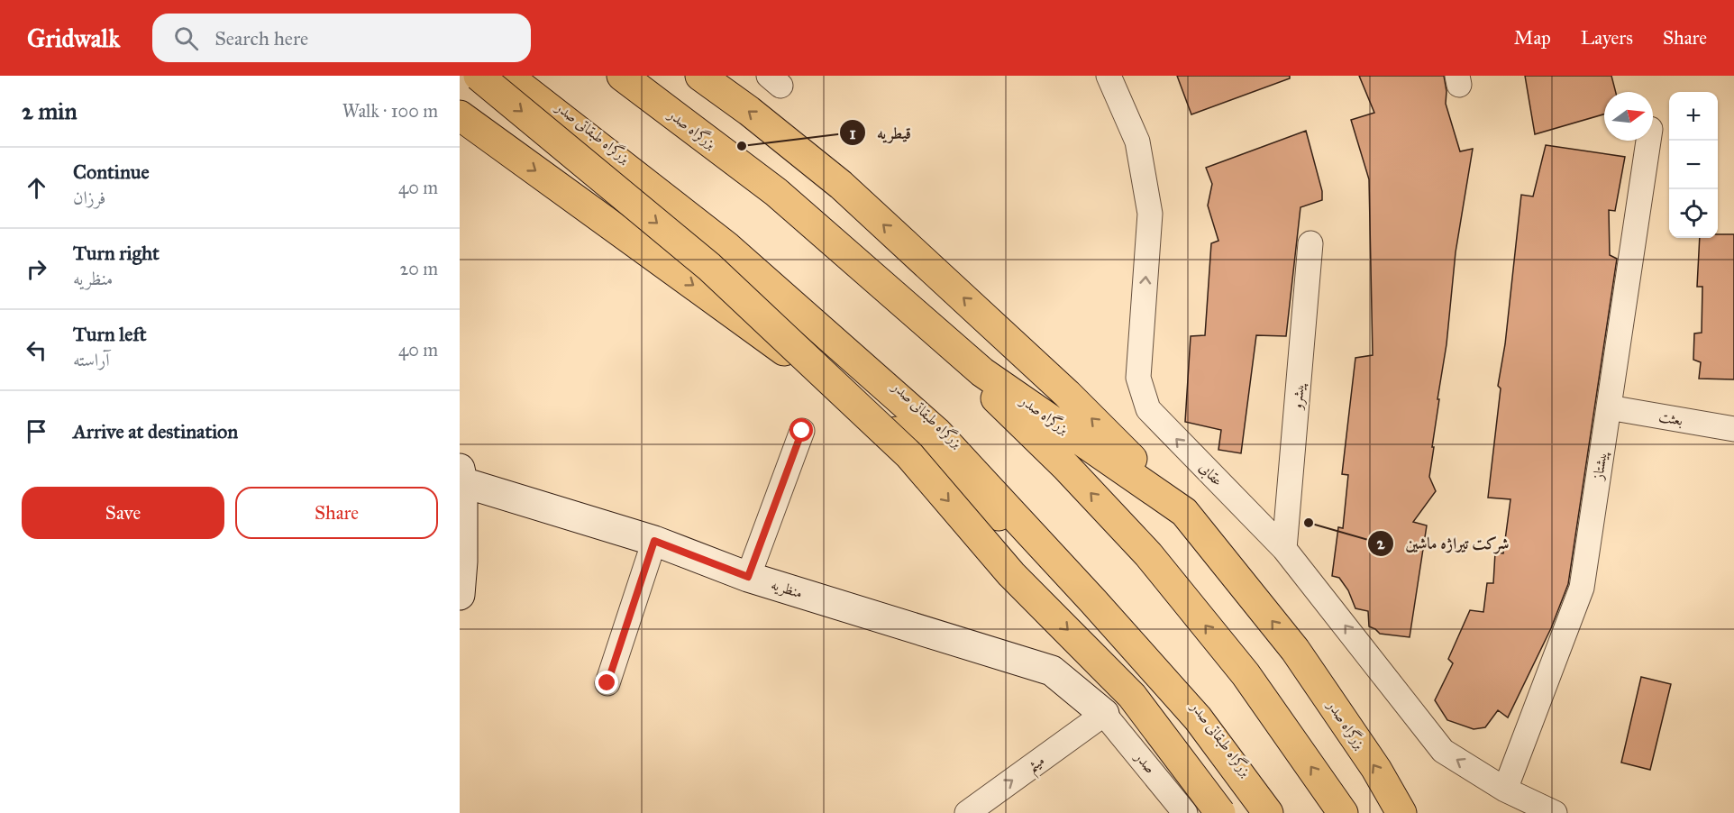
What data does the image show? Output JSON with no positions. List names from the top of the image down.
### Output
{
  "streets": {
    "main road": ["بزرگراه صدر", "بزرگراه طبقاتی صدر"],
    "street": [
      "پیشرو",
      "بعثت",
      "پیشتاز",
      "عقابی",
      "منظریه",
      "صدر",
      "میثم"
    ]
  },
  "crossings": [
    ["پیشرو", "عقابی"],
    ["بعثت", "پیشتاز"],
    ["پیشتاز", "عقابی"],
    ["منظریه", "صدر"],
    ["منظریه", "میثم"],
    ["صدر", "میثم"]
  ],
  "one_way": ["عقابی", "میثم"],
  "places": ["قیطریه", "شرکت تیراژه ماشین"],
  "north": "right",
  "page": {
    "header": "Gridwalk",
    "search": "Search here",
    "nav": ["Map", "Layers", "Share"],
    "heading": ["2 min", "Walk · 100 m"],
    "map_buttons": ["+", "−"],
    "list": [
      ["Continue", "فرزان", "40 m"],
      ["Turn right", "منظریه", "20 m"],
      ["Turn left", "آراسته", "40 m"],
      "Arrive at destination"
    ],
    "buttons": ["Save", "Share"]
  }
}
